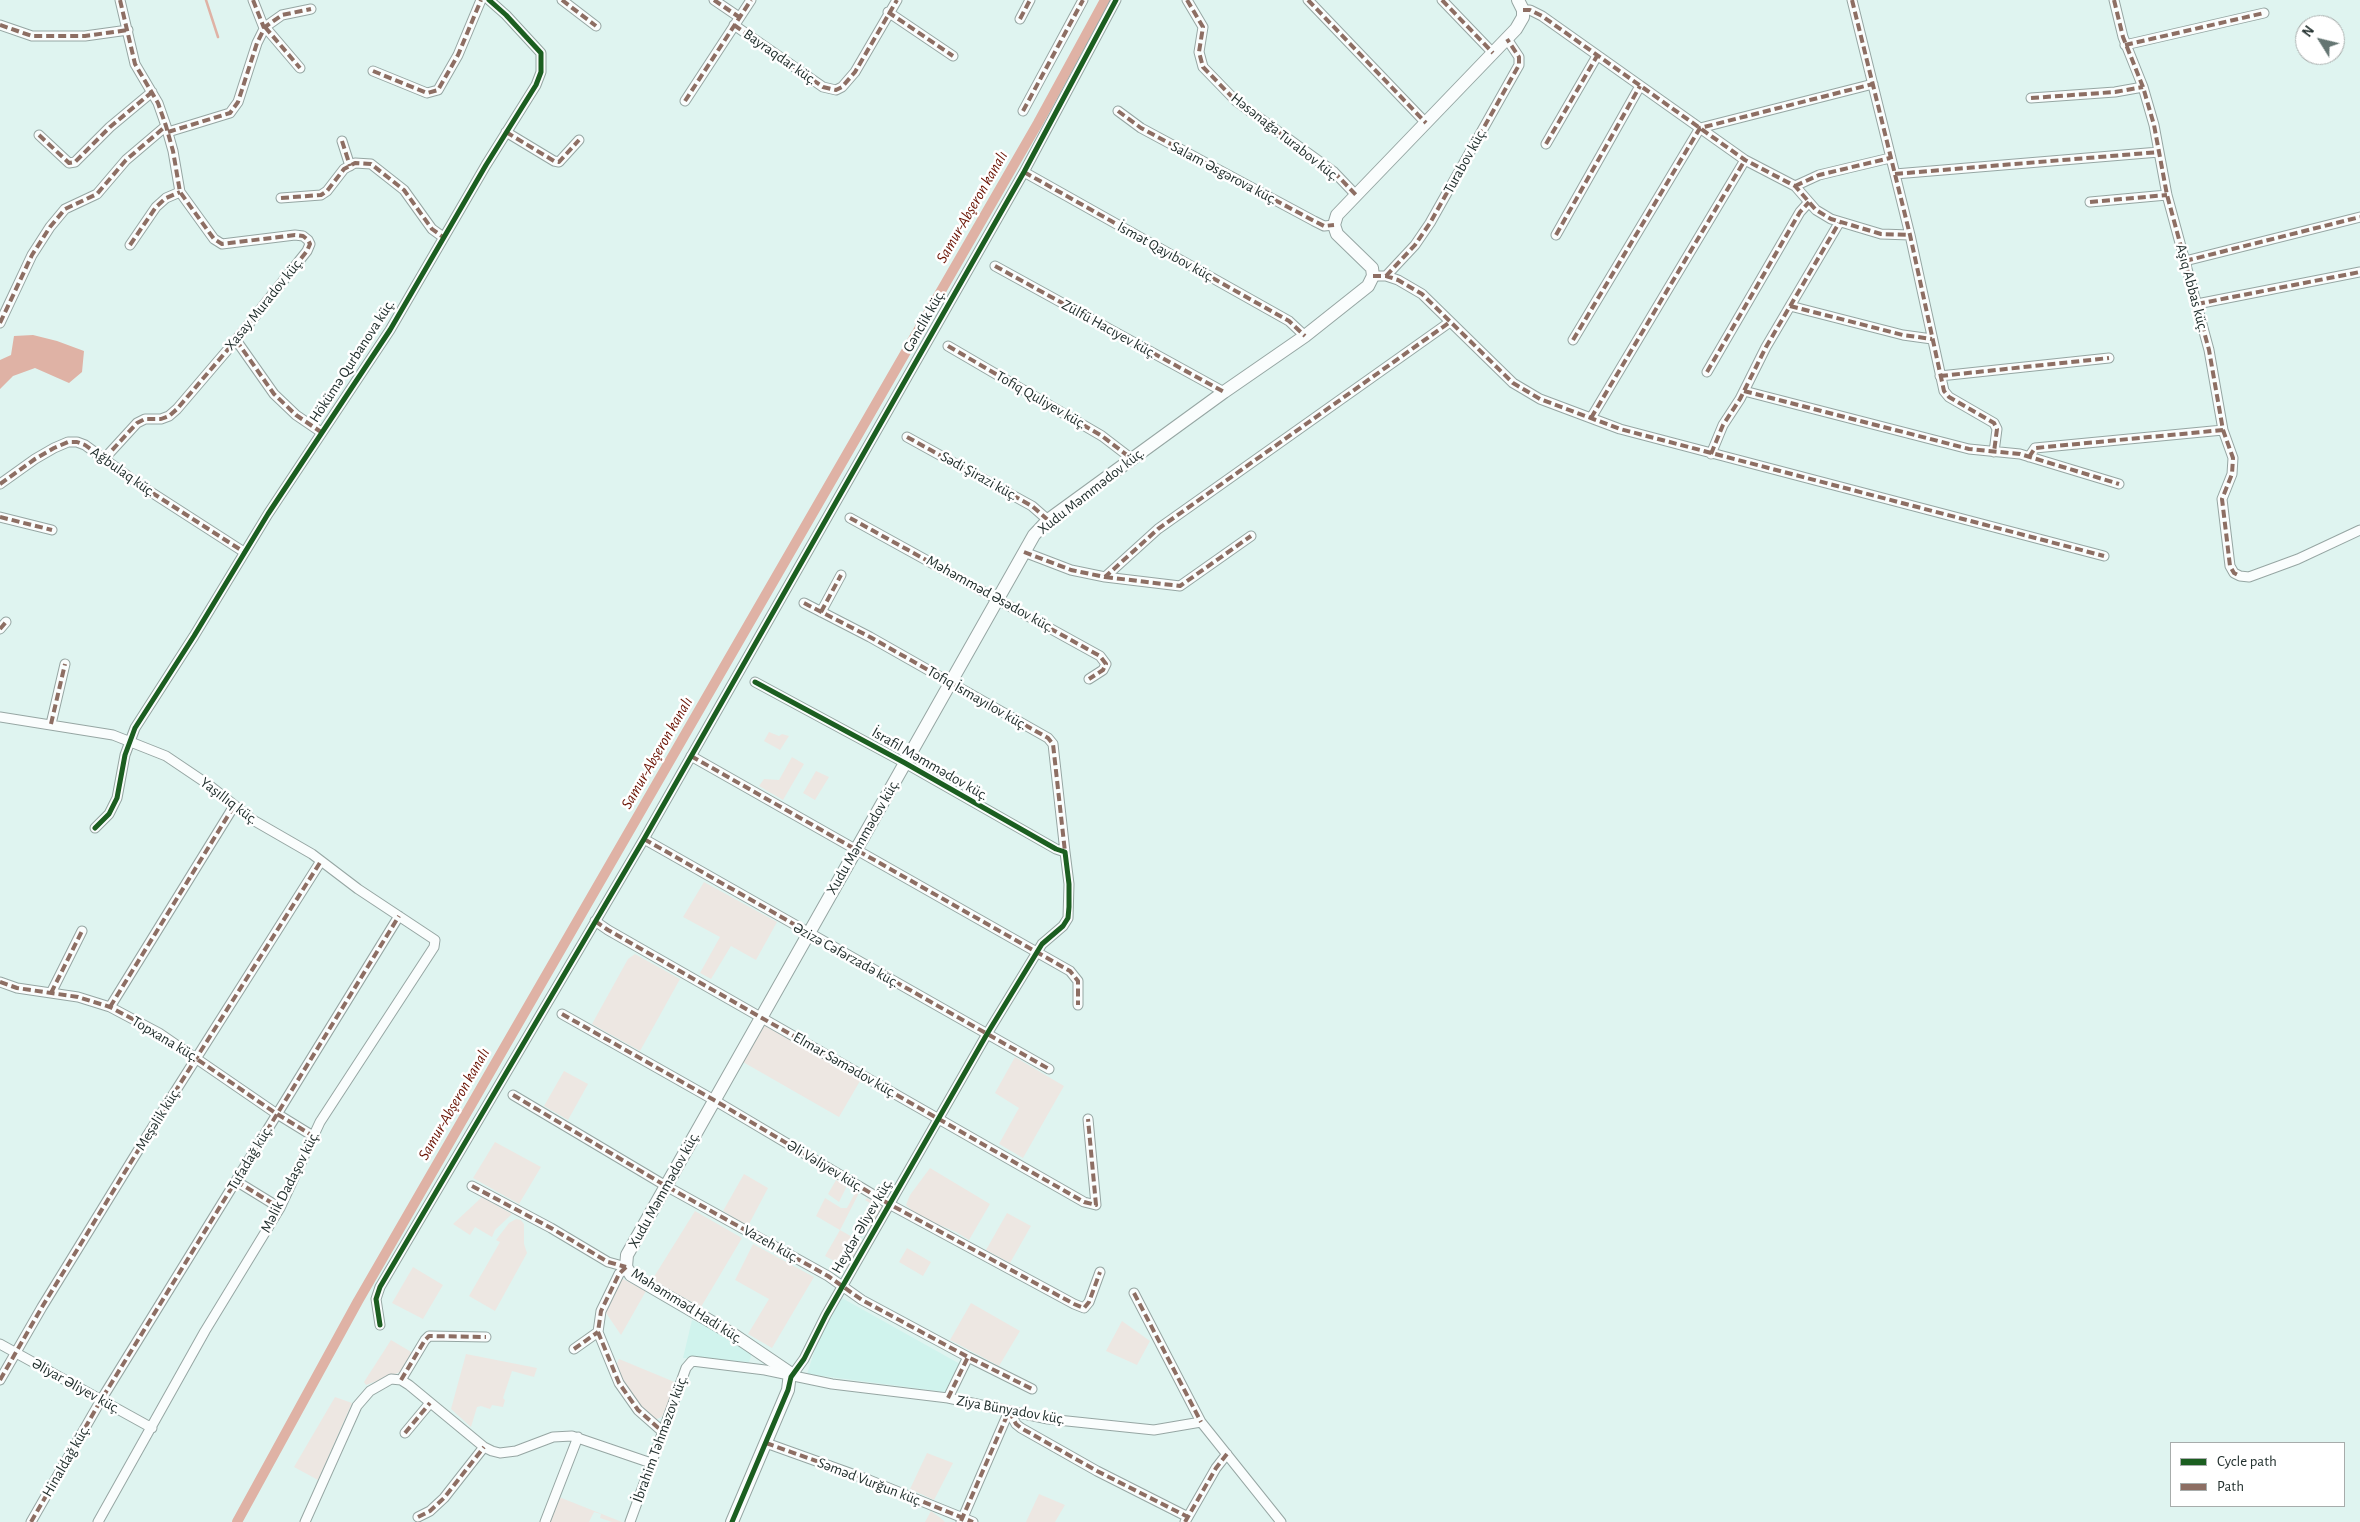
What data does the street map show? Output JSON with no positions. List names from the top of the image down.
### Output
{
  "streets": {
    "street": [
      "Bayraqdar küç.",
      "Həsənağa Turabov küç.",
      "Turabov küç.",
      "Salam Əsgərova küç.",
      "İsmət Qayıbov küç.",
      "Aşıq Abbas küç.",
      "Xasay Muradov küç.",
      "Gənclik küç.",
      "Zülfü Hacıyev küç.",
      "Hökümə Qurbanova küç.",
      "Tofiq Quliyev küç.",
      "Ağbulaq küç.",
      "Sədi Şirazi küç.",
      "Xudu Məmmədov küç.",
      "Məhəmməd Əsədov küç.",
      "Tofiq İsmayılov küç.",
      "İsrafil Məmmədov küç.",
      "Yaşıllıq küç.",
      "Əzizə Cəfərzadə küç.",
      "Topxana küç.",
      "Elmar Səmədov küç.",
      "Meşəlik küç.",
      "Tufadağ küç.",
      "Əli Vəliyev küç.",
      "Məlik Dadaşov küç.",
      "Heydər Əliyev küç.",
      "Vazeh küç.",
      "Məhəmməd Hadi küç.",
      "Əliyar Əliyev küç.",
      "Ziya Bünyadov küç.",
      "İbrahim Təhməzov küç.",
      "Hinaldağ küç.",
      "Səməd Vurğun küç."
    ]
  },
  "crossings": [
    ["İsmət Qayıbov küç.", "Gənclik küç."],
    ["İsmət Qayıbov küç.", "Xudu Məmmədov küç."],
    ["Xasay Muradov küç.", "Ağbulaq küç."],
    ["Gənclik küç.", "Əzizə Cəfərzadə küç."],
    ["Gənclik küç.", "Elmar Səmədov küç."],
    ["Zülfü Hacıyev küç.", "Xudu Məmmədov küç."],
    ["Hökümə Qurbanova küç.", "Ağbulaq küç."],
    ["Hökümə Qurbanova küç.", "Yaşıllıq küç."],
    ["Tofiq Quliyev küç.", "Xudu Məmmədov küç."],
    ["Sədi Şirazi küç.", "Xudu Məmmədov küç."],
    ["Xudu Məmmədov küç.", "Məhəmməd Əsədov küç."],
    ["Xudu Məmmədov küç.", "Tofiq İsmayılov küç."],
    ["Xudu Məmmədov küç.", "İsrafil Məmmədov küç."],
    ["Xudu Məmmədov küç.", "Əzizə Cəfərzadə küç."],
    ["Xudu Məmmədov küç.", "Elmar Səmədov küç."],
    ["Xudu Məmmədov küç.", "Əli Vəliyev küç."],
    ["Xudu Məmmədov küç.", "Vazeh küç."],
    ["Xudu Məmmədov küç.", "Məhəmməd Hadi küç."],
    ["Tofiq İsmayılov küç.", "İsrafil Məmmədov küç."],
    ["Tofiq İsmayılov küç.", "Heydər Əliyev küç."],
    ["İsrafil Məmmədov küç.", "Heydər Əliyev küç."],
    ["Yaşıllıq küç.", "Meşəlik küç."],
    ["Yaşıllıq küç.", "Tufadağ küç."],
    ["Yaşıllıq küç.", "Məlik Dadaşov küç."],
    ["Əzizə Cəfərzadə küç.", "Heydər Əliyev küç."],
    ["Topxana küç.", "Meşəlik küç."],
    ["Topxana küç.", "Tufadağ küç."],
    ["Topxana küç.", "Məlik Dadaşov küç."],
    ["Elmar Səmədov küç.", "Heydər Əliyev küç."],
    ["Meşəlik küç.", "Əliyar Əliyev küç."],
    ["Tufadağ küç.", "Əliyar Əliyev küç."],
    ["Tufadağ küç.", "Hinaldağ küç."],
    ["Əli Vəliyev küç.", "Heydər Əliyev küç."],
    ["Məlik Dadaşov küç.", "Əliyar Əliyev küç."],
    ["Heydər Əliyev küç.", "Vazeh küç."],
    ["Heydər Əliyev küç.", "Məhəmməd Hadi küç."],
    ["Heydər Əliyev küç.", "Ziya Bünyadov küç."],
    ["Heydər Əliyev küç.", "Səməd Vurğun küç."],
    ["Məhəmməd Hadi küç.", "Ziya Bünyadov küç."],
    ["Əliyar Əliyev küç.", "Hinaldağ küç."],
    ["Ziya Bünyadov küç.", "İbrahim Təhməzov küç."]
  ],
  "water": ["Samur-Abşeron kanalı"],
  "legend": ["Cycle path", "Path"],
  "north": "top left"
}
